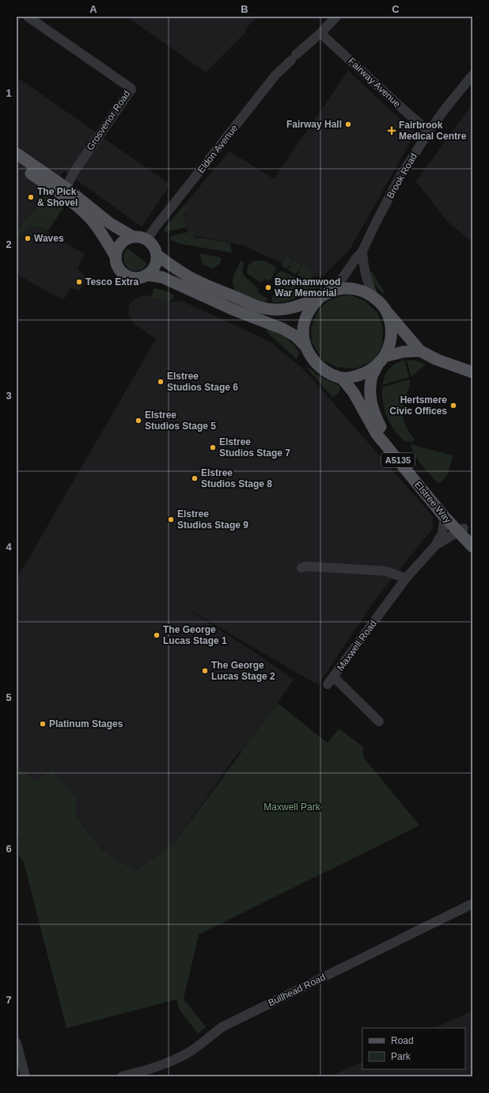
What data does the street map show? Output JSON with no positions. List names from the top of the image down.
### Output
{
  "streets": {
    "main road": ["A5135", "Elstree Way"],
    "street": [
      "Fairway Avenue",
      "Grosvenor Road",
      "Eldon Avenue",
      "Brook Road",
      "Maxwell Road",
      "Bullhead Road"
    ]
  },
  "crossings": [
    ["Fairway Avenue", "Eldon Avenue"],
    ["Fairway Avenue", "Brook Road"],
    ["Brook Road", "Elstree Way"],
    ["Elstree Way", "Maxwell Road"]
  ],
  "parks": ["Maxwell Park"],
  "places": {
    "other": [
      "Fairway Hall",
      "The Pick & Shovel",
      "Waves",
      "Tesco Extra",
      "Borehamwood War Memorial",
      "Elstree Studios Stage 6",
      "Hertsmere Civic Offices",
      "Elstree Studios Stage 5",
      "Elstree Studios Stage 7",
      "Elstree Studios Stage 8",
      "Elstree Studios Stage 9",
      "The George Lucas Stage 1",
      "The George Lucas Stage 2",
      "Platinum Stages"
    ],
    "health": ["Fairbrook Medical Centre"]
  },
  "legend": ["Road", "Park"],
  "grid": {
    "columns": ["A", "B", "C"],
    "rows": [
      "1",
      "2",
      "3",
      "4",
      "5",
      "6",
      "7"
    ]
  }
}
